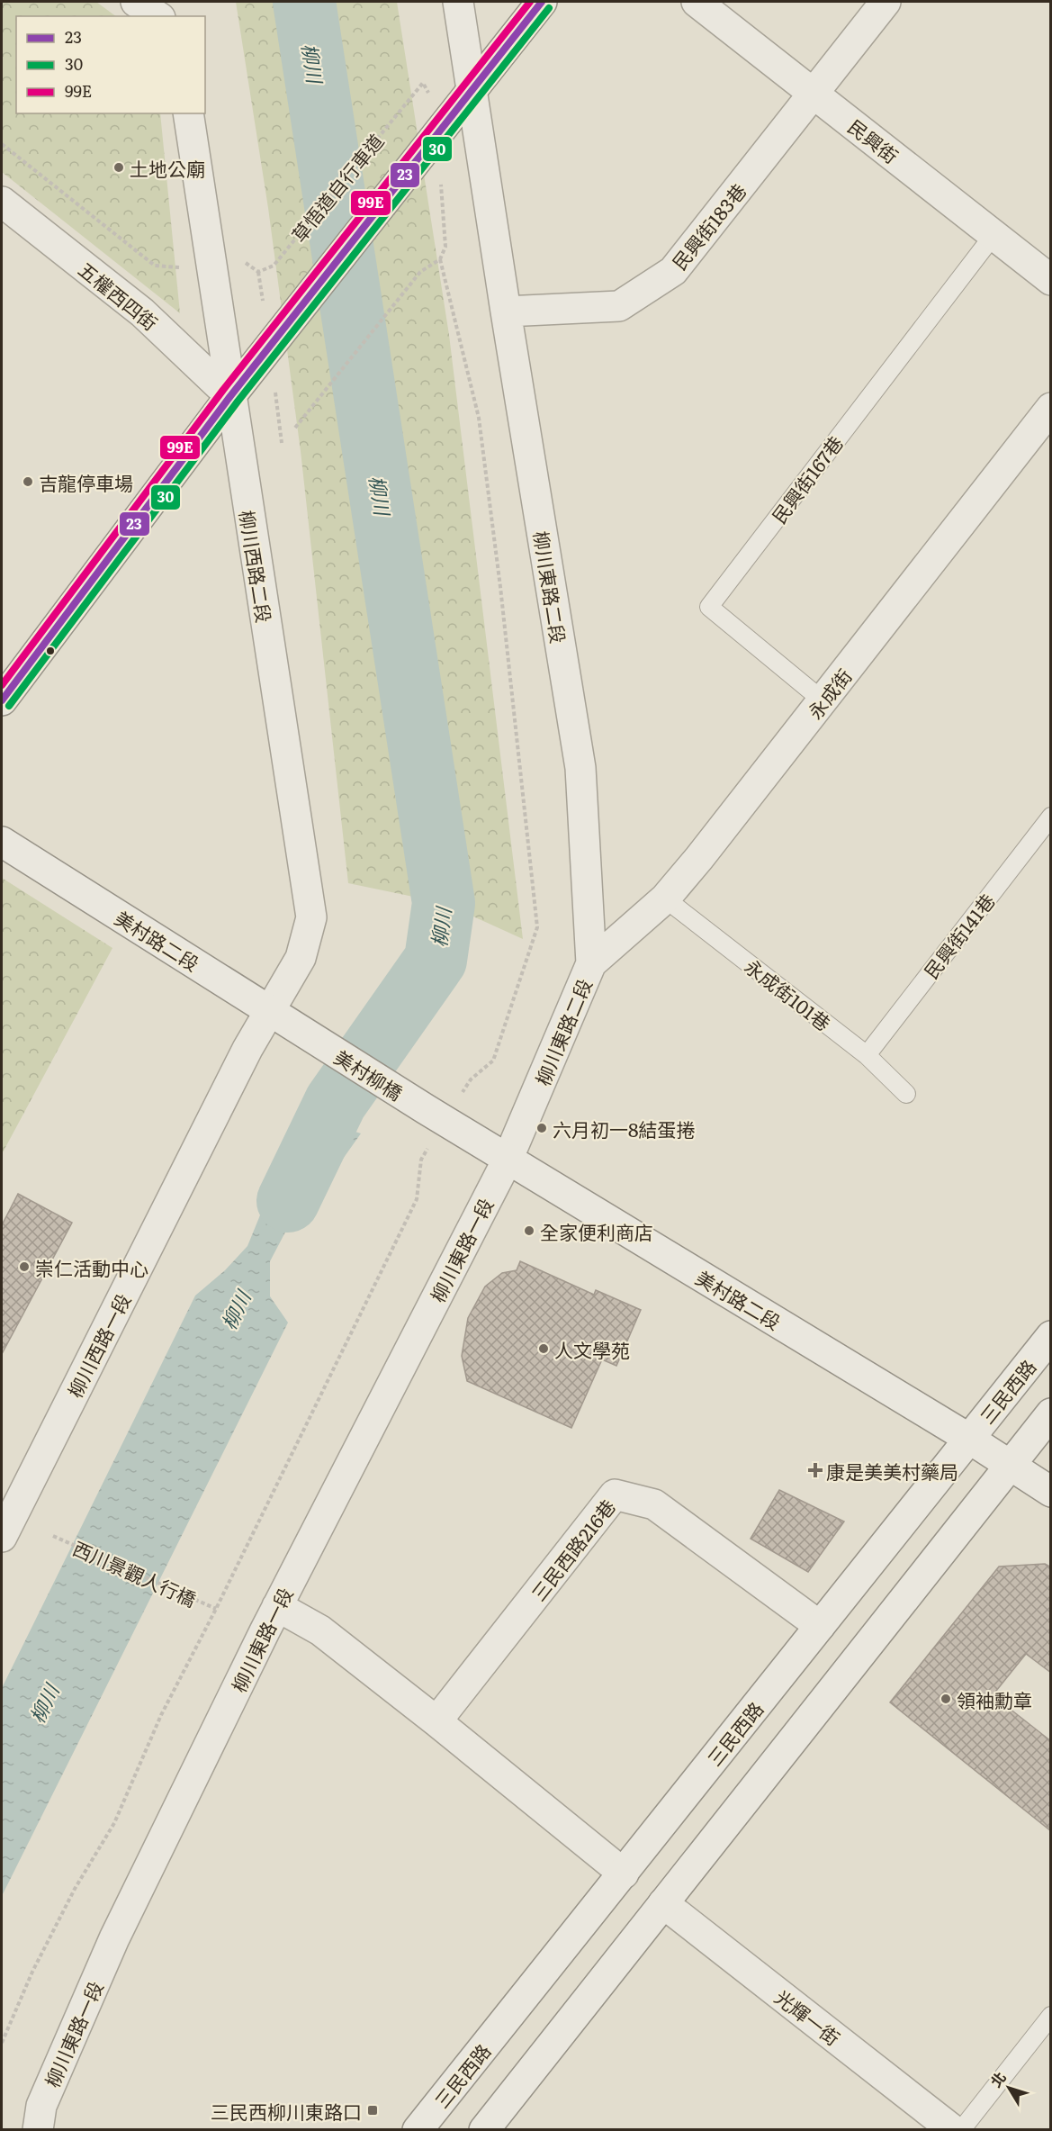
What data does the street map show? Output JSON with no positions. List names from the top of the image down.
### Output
{
  "streets": {
    "street": [
      "民興街",
      "民興街183巷",
      "五權西四街",
      "柳川西路二段",
      "柳川東路二段",
      "永成街",
      "美村路二段",
      "美村柳橋",
      "柳川東路一段",
      "柳川西路一段",
      "三民西路",
      "三民西路216巷",
      "光輝一街"
    ],
    "lane": ["民興街167巷", "民興街141巷", "永成街101巷"],
    "path": ["草悟道自行車道", "西川景觀人行橋"]
  },
  "crossings": [
    ["民興街", "民興街183巷"],
    ["民興街", "民興街167巷"],
    ["民興街183巷", "柳川東路二段"],
    ["五權西四街", "柳川西路二段"],
    ["民興街167巷", "永成街"],
    ["柳川西路二段", "美村路二段"],
    ["柳川西路二段", "柳川西路一段"],
    ["柳川東路二段", "永成街"],
    ["柳川東路二段", "美村路二段"],
    ["柳川東路二段", "柳川東路一段"],
    ["永成街", "永成街101巷"],
    ["民興街141巷", "永成街101巷"],
    ["美村路二段", "美村柳橋"],
    ["美村路二段", "柳川東路一段"],
    ["美村路二段", "柳川西路一段"],
    ["美村路二段", "三民西路"],
    ["三民西路", "三民西路216巷"]
  ],
  "water": ["柳川"],
  "places": {
    "other": [
      "土地公廟",
      "吉龍停車場",
      "六月初一8結蛋捲",
      "全家便利商店",
      "崇仁活動中心",
      "人文學苑",
      "領袖勳章"
    ],
    "health": ["康是美美村藥局"],
    "transit": ["三民西柳川東路口"]
  },
  "lines": ["transit line 23", "transit line 99E", "transit line 30"],
  "legend": ["23", "30", "99E"],
  "north": "top left"
}
